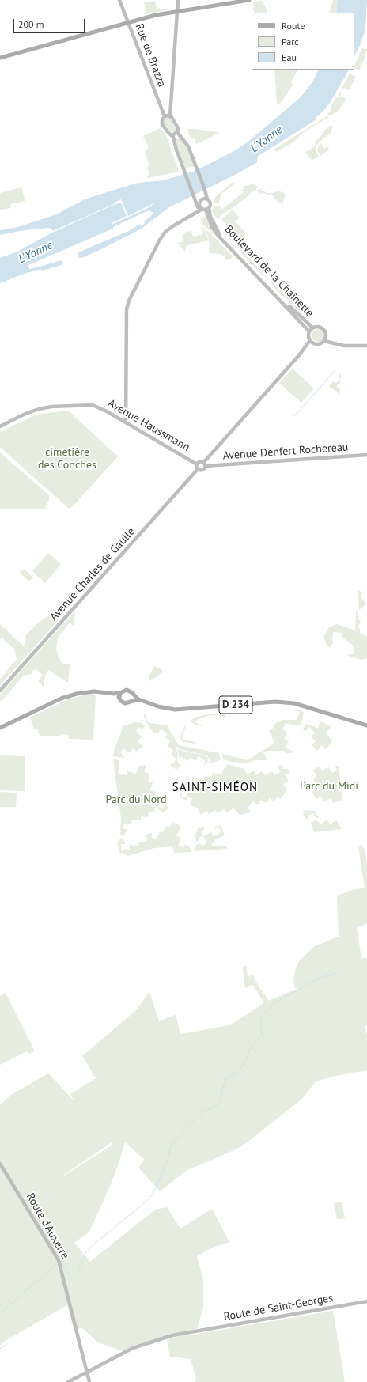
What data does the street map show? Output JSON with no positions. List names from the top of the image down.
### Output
{
  "streets": {
    "main road": [
      "Rue de Brazza",
      "Boulevard de la Chaînette",
      "Avenue Haussmann",
      "Avenue Denfert Rochereau",
      "Avenue Charles de Gaulle",
      "D 234",
      "Route d'Auxerre",
      "Route de Saint-Georges"
    ]
  },
  "crossings": [
    ["Route d'Auxerre", "Route de Saint-Georges"]
  ],
  "districts": ["SAINT-SIMÉON"],
  "water": ["L'Yonne"],
  "parks": ["cimetière des Conches", "Parc du Midi", "Parc du Nord"],
  "legend": ["Route", "Parc", "Eau"],
  "scale_bar": "200 m"
}
